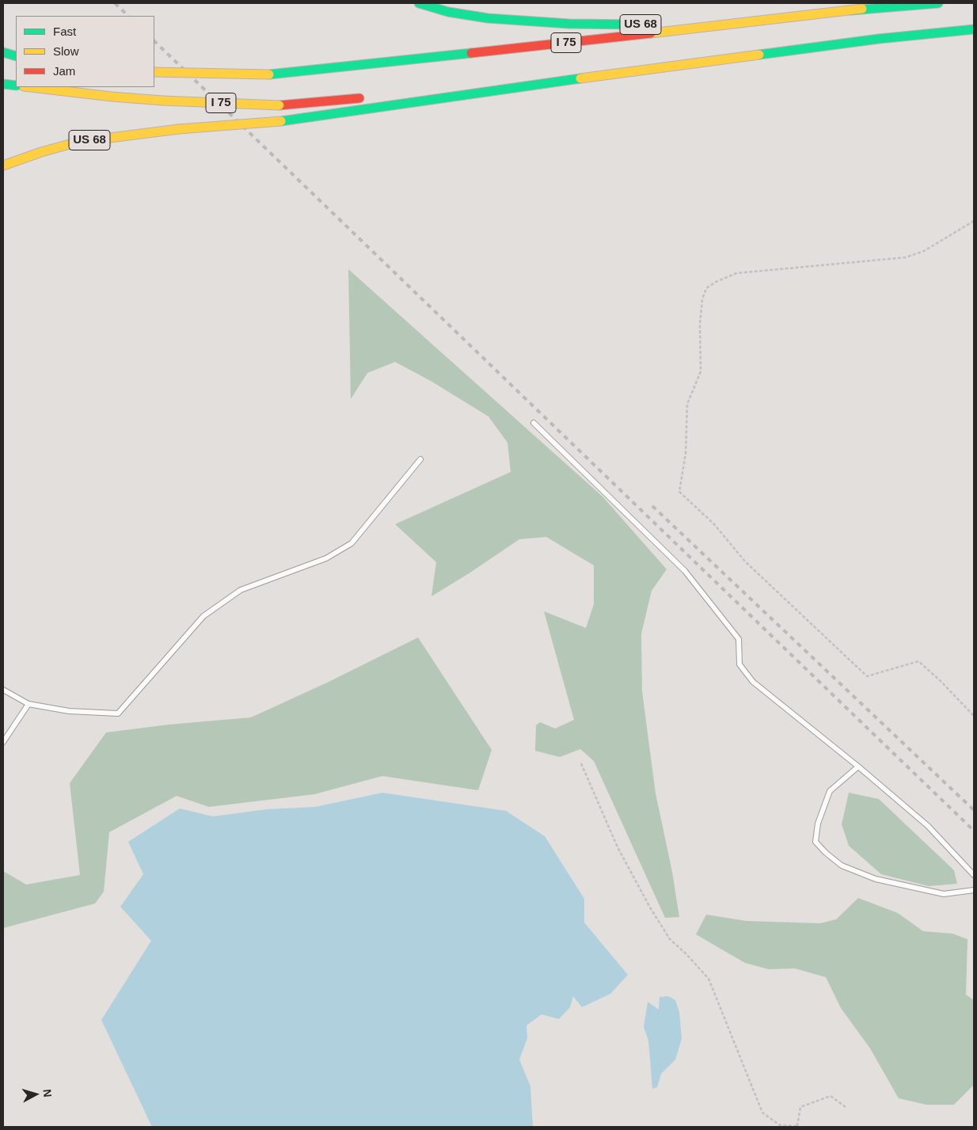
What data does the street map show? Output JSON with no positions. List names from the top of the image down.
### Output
{
  "streets": {
    "highway": ["US 68", "I 75"]
  },
  "crossings": [
    ["US 68", "I 75"]
  ],
  "legend": ["Fast", "Slow", "Jam"],
  "north": "right"
}
